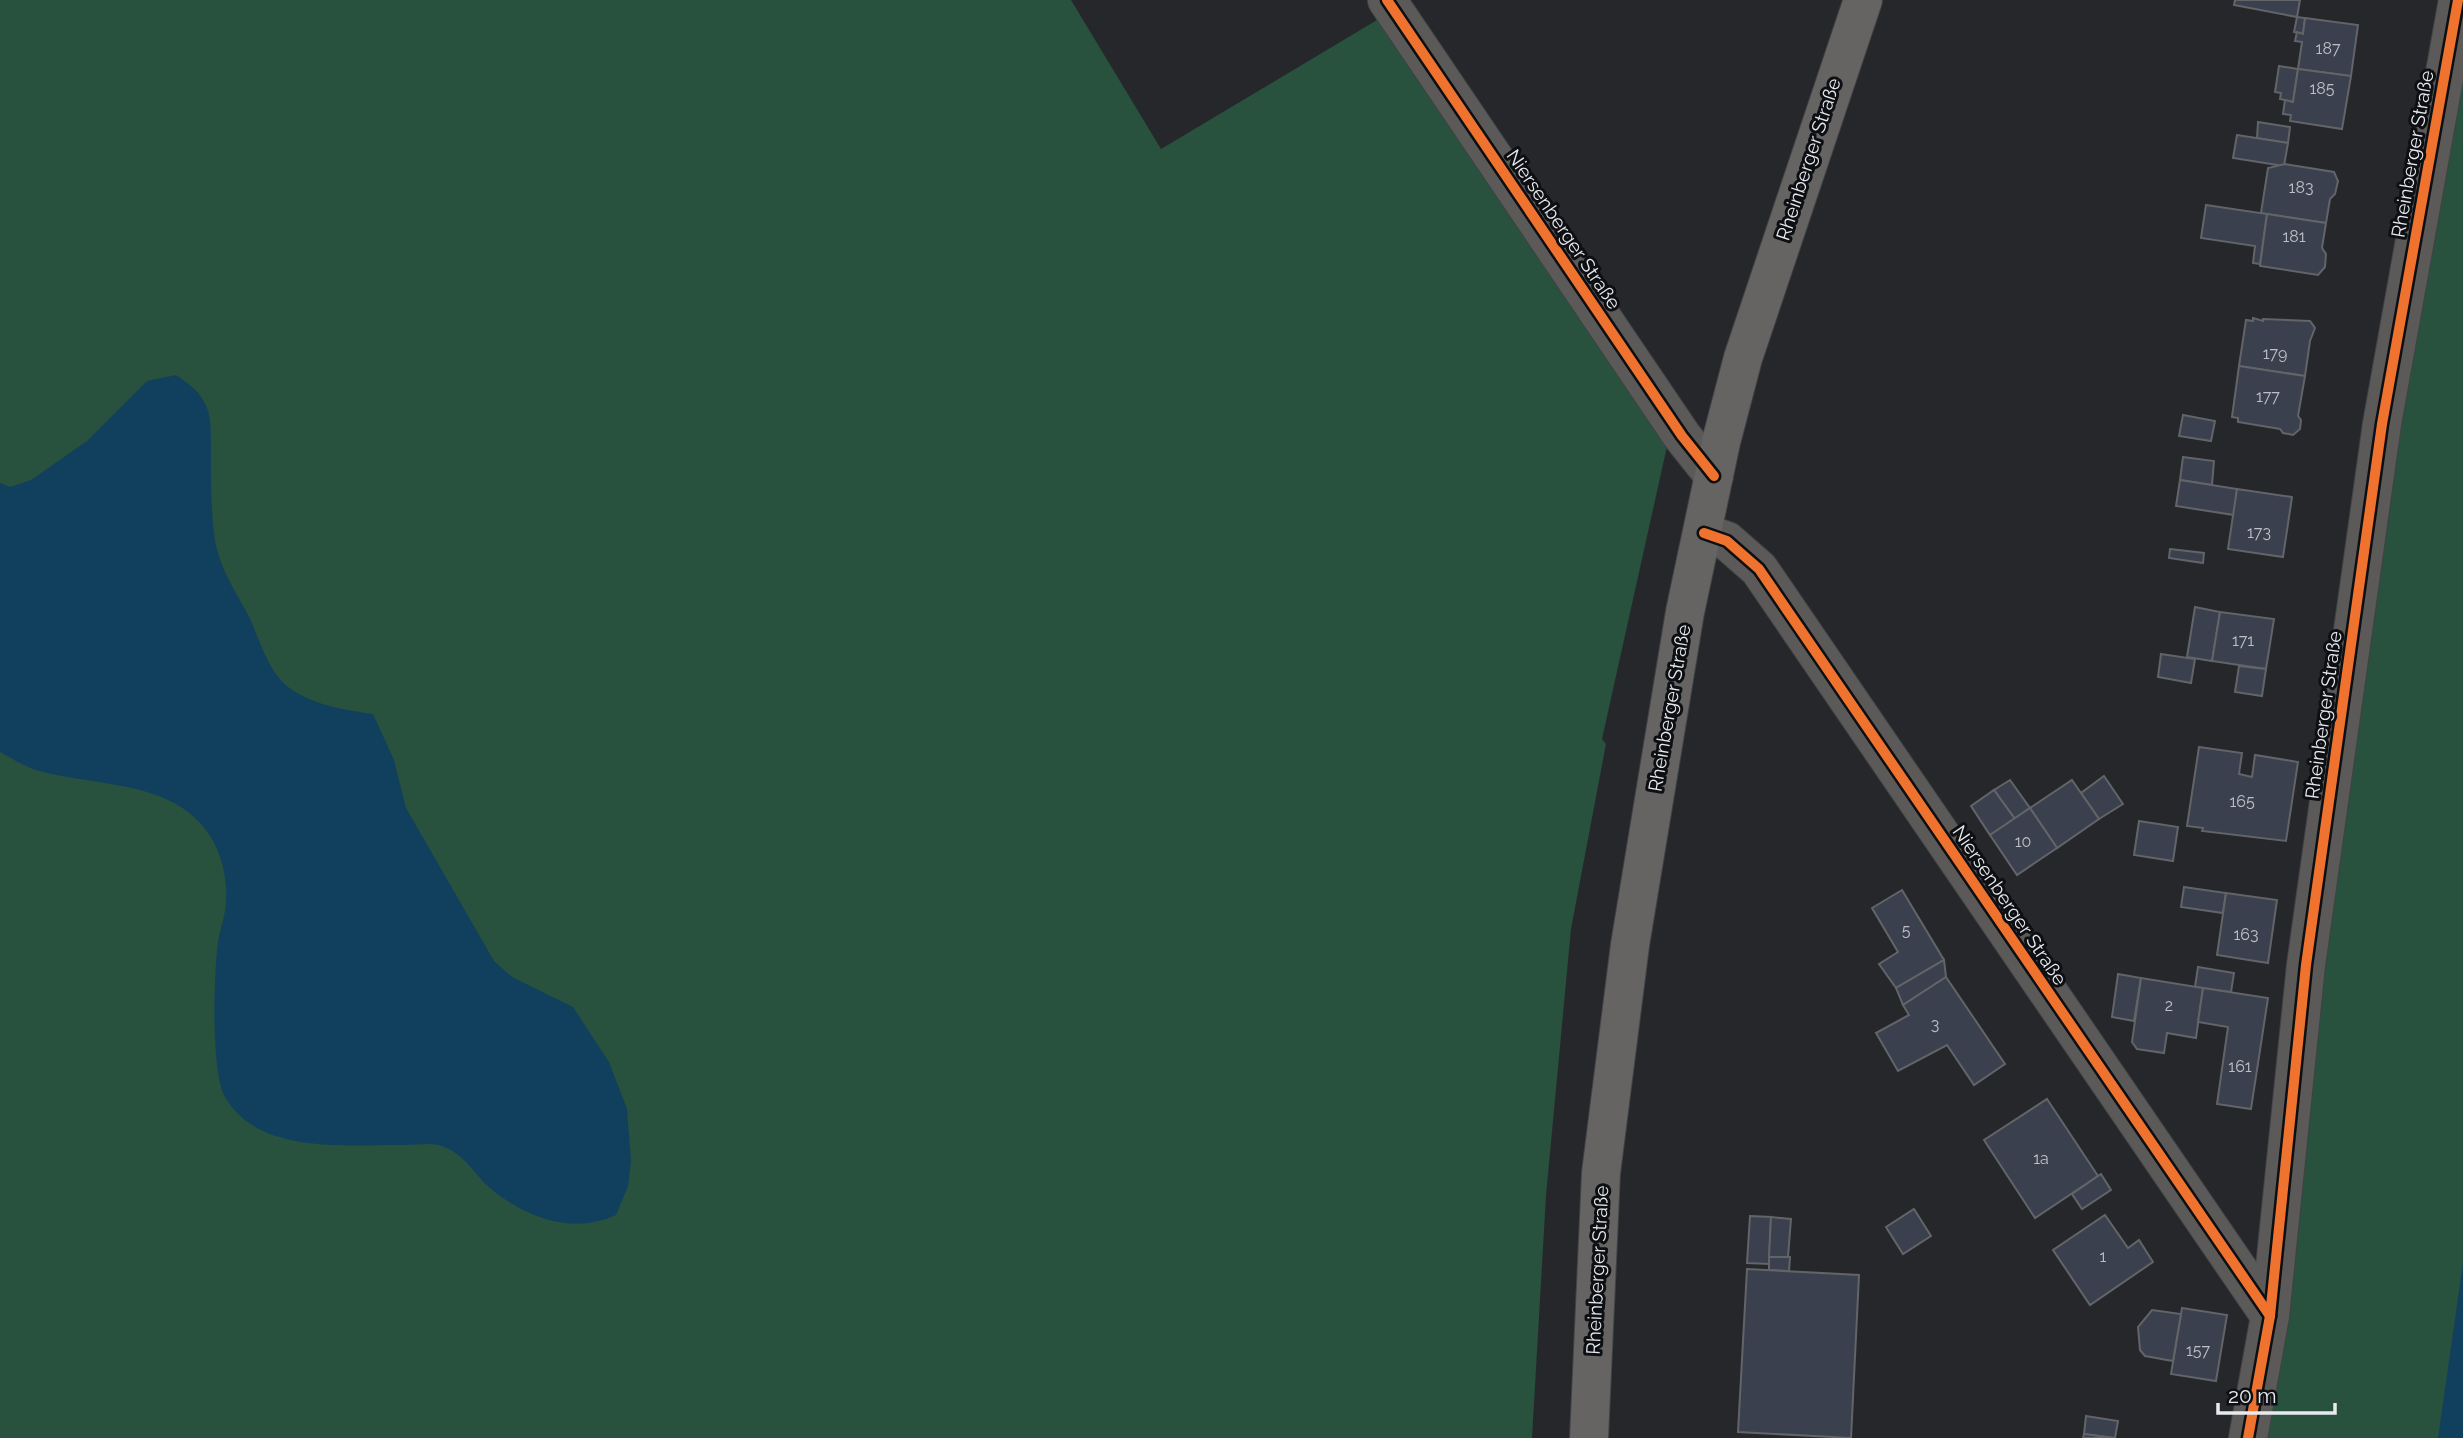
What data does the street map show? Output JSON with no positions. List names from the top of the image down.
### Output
{
  "streets": {
    "main road": ["Rheinberger Straße"],
    "street": ["Niersenberger Straße"]
  },
  "crossings": [
    ["Rheinberger Straße", "Niersenberger Straße"]
  ],
  "house_numbers": [
    "187",
    "185",
    "183",
    "181",
    "179",
    "177",
    "173",
    "171",
    "165",
    "10",
    "5",
    "163",
    "2",
    "3",
    "161",
    "1a",
    "1",
    "157"
  ],
  "scale_bar": "20 m"
}
